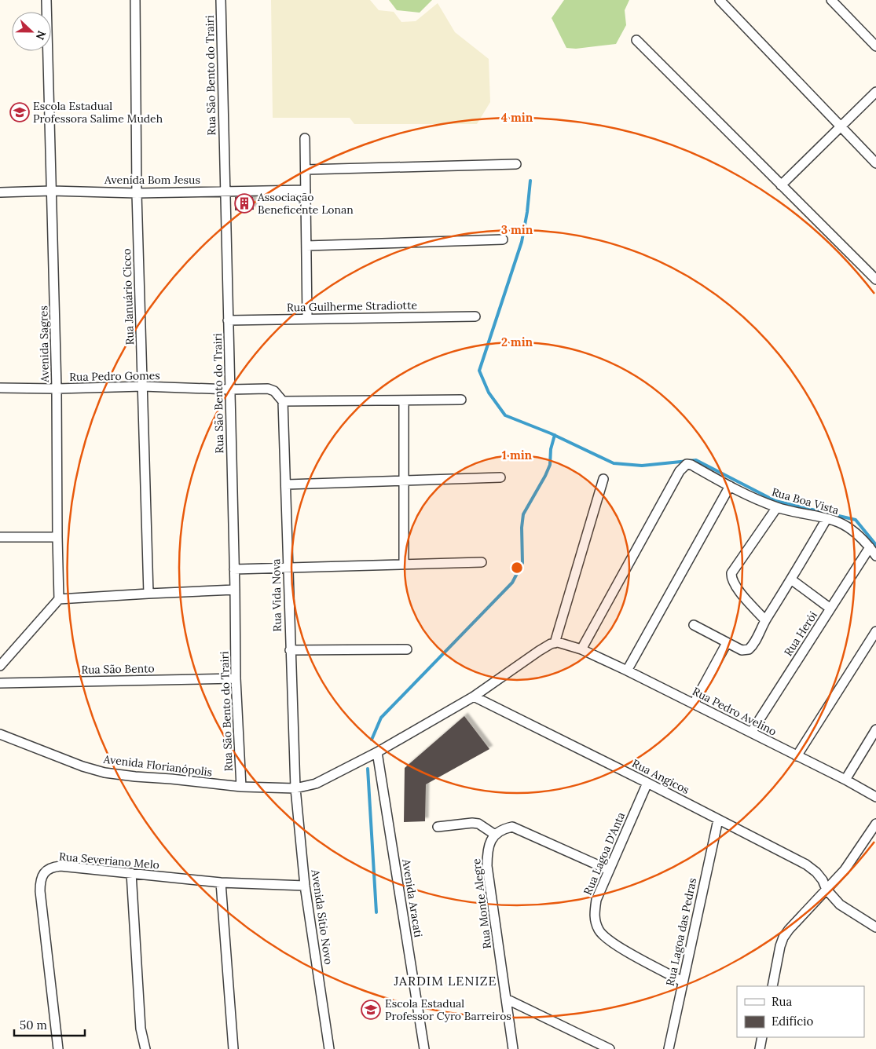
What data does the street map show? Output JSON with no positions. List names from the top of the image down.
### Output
{
  "streets": {
    "street": [
      "Rua São Bento do Trairi",
      "Avenida Bom Jesus",
      "Rua Januário Cicco",
      "Rua Guilherme Stradiotte",
      "Avenida Sagres",
      "Rua Pedro Gomes",
      "Rua Boa Vista",
      "Rua Vida Nova",
      "Rua Herói",
      "Rua São Bento",
      "Rua Pedro Avelino",
      "Avenida Florianópolis",
      "Rua Angicos",
      "Rua Lagoa D'Anta",
      "Rua Severiano Melo",
      "Avenida Aracati",
      "Rua Monte Alegre",
      "Avenida Sítio Novo",
      "Rua Lagoa das Pedras"
    ]
  },
  "crossings": [
    ["Rua São Bento do Trairi", "Avenida Bom Jesus"],
    ["Rua São Bento do Trairi", "Rua Guilherme Stradiotte"],
    ["Rua São Bento do Trairi", "Rua Pedro Gomes"],
    ["Rua São Bento do Trairi", "Rua São Bento"],
    ["Rua São Bento do Trairi", "Avenida Florianópolis"],
    ["Avenida Bom Jesus", "Rua Januário Cicco"],
    ["Avenida Bom Jesus", "Avenida Sagres"],
    ["Rua Januário Cicco", "Rua Pedro Gomes"],
    ["Avenida Sagres", "Rua Pedro Gomes"],
    ["Rua Pedro Gomes", "Rua Vida Nova"],
    ["Rua Boa Vista", "Rua Herói"],
    ["Rua Boa Vista", "Rua Pedro Avelino"],
    ["Rua Vida Nova", "Avenida Florianópolis"],
    ["Rua Vida Nova", "Avenida Sítio Novo"],
    ["Rua Herói", "Rua Pedro Avelino"],
    ["Avenida Florianópolis", "Avenida Sítio Novo"],
    ["Rua Angicos", "Rua Lagoa D'Anta"],
    ["Rua Angicos", "Rua Lagoa das Pedras"],
    ["Rua Lagoa D'Anta", "Rua Lagoa das Pedras"],
    ["Rua Severiano Melo", "Avenida Sítio Novo"]
  ],
  "districts": ["JARDIM LENIZE"],
  "places": {
    "school or university": ["Escola Estadual Professora Salime Mudeh", "Escola Estadual Professor Cyro Barreiros"],
    "building": ["Associação Beneficente Lonan"]
  },
  "legend": ["Rua", "Edifício"],
  "scale_bar": "50 m",
  "north": "right",
  "rings": [
    "4 min",
    "3 min",
    "2 min",
    "1 min"
  ]
}
